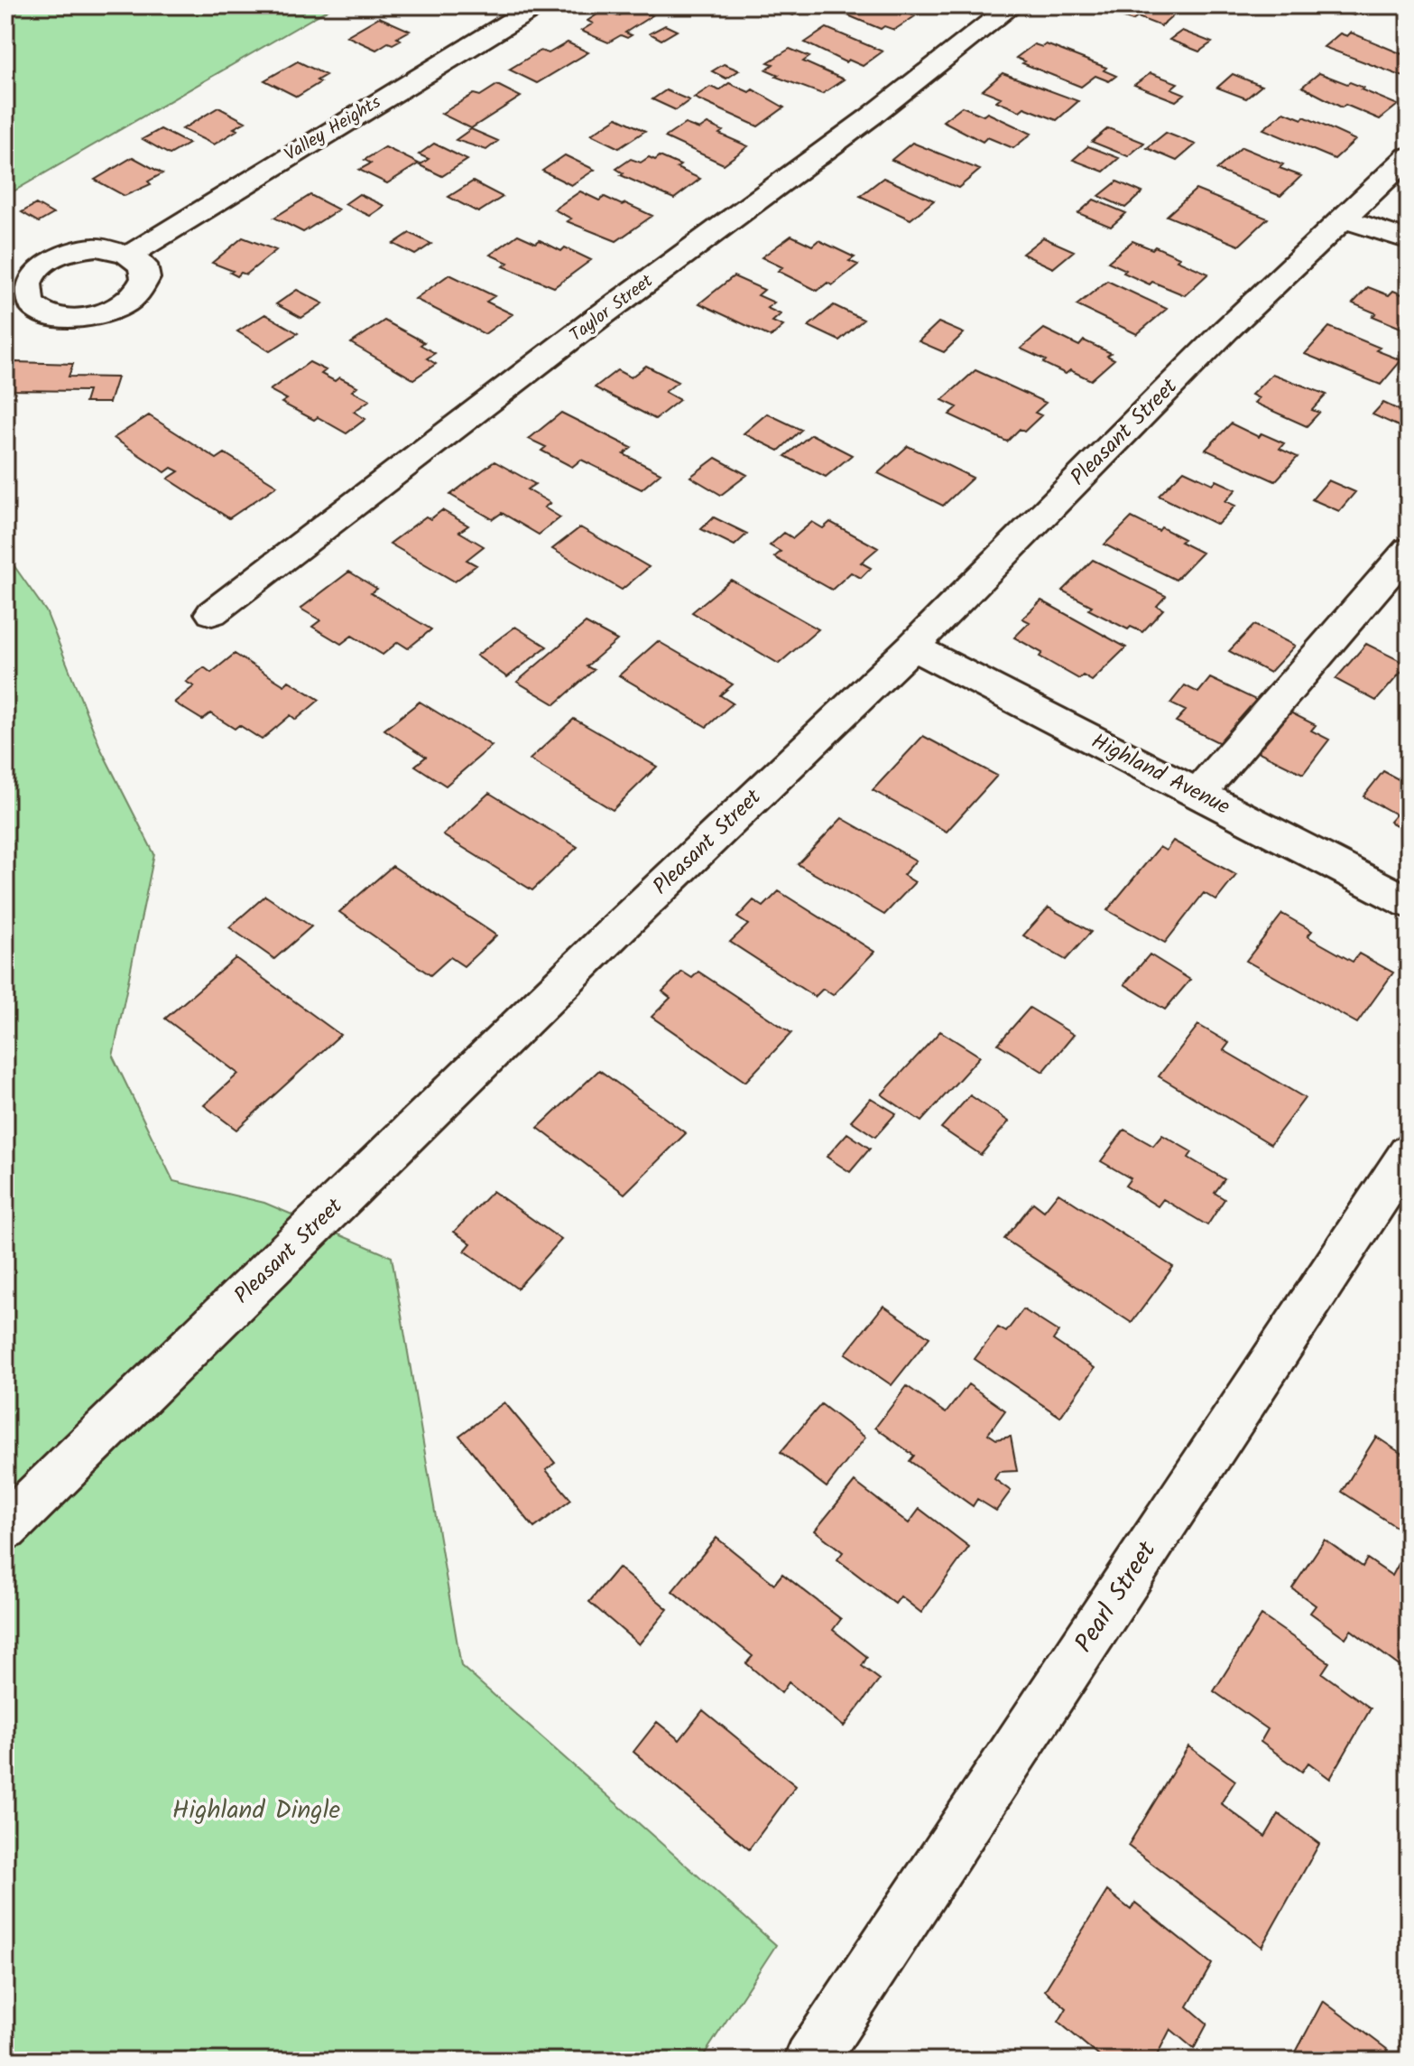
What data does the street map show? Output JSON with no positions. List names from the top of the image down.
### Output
{
  "streets": {
    "street": [
      "Valley Heights",
      "Taylor Street",
      "Pleasant Street",
      "Highland Avenue",
      "Pearl Street"
    ]
  },
  "crossings": [
    ["Pleasant Street", "Highland Avenue"]
  ],
  "parks": ["Highland Dingle"]
}
